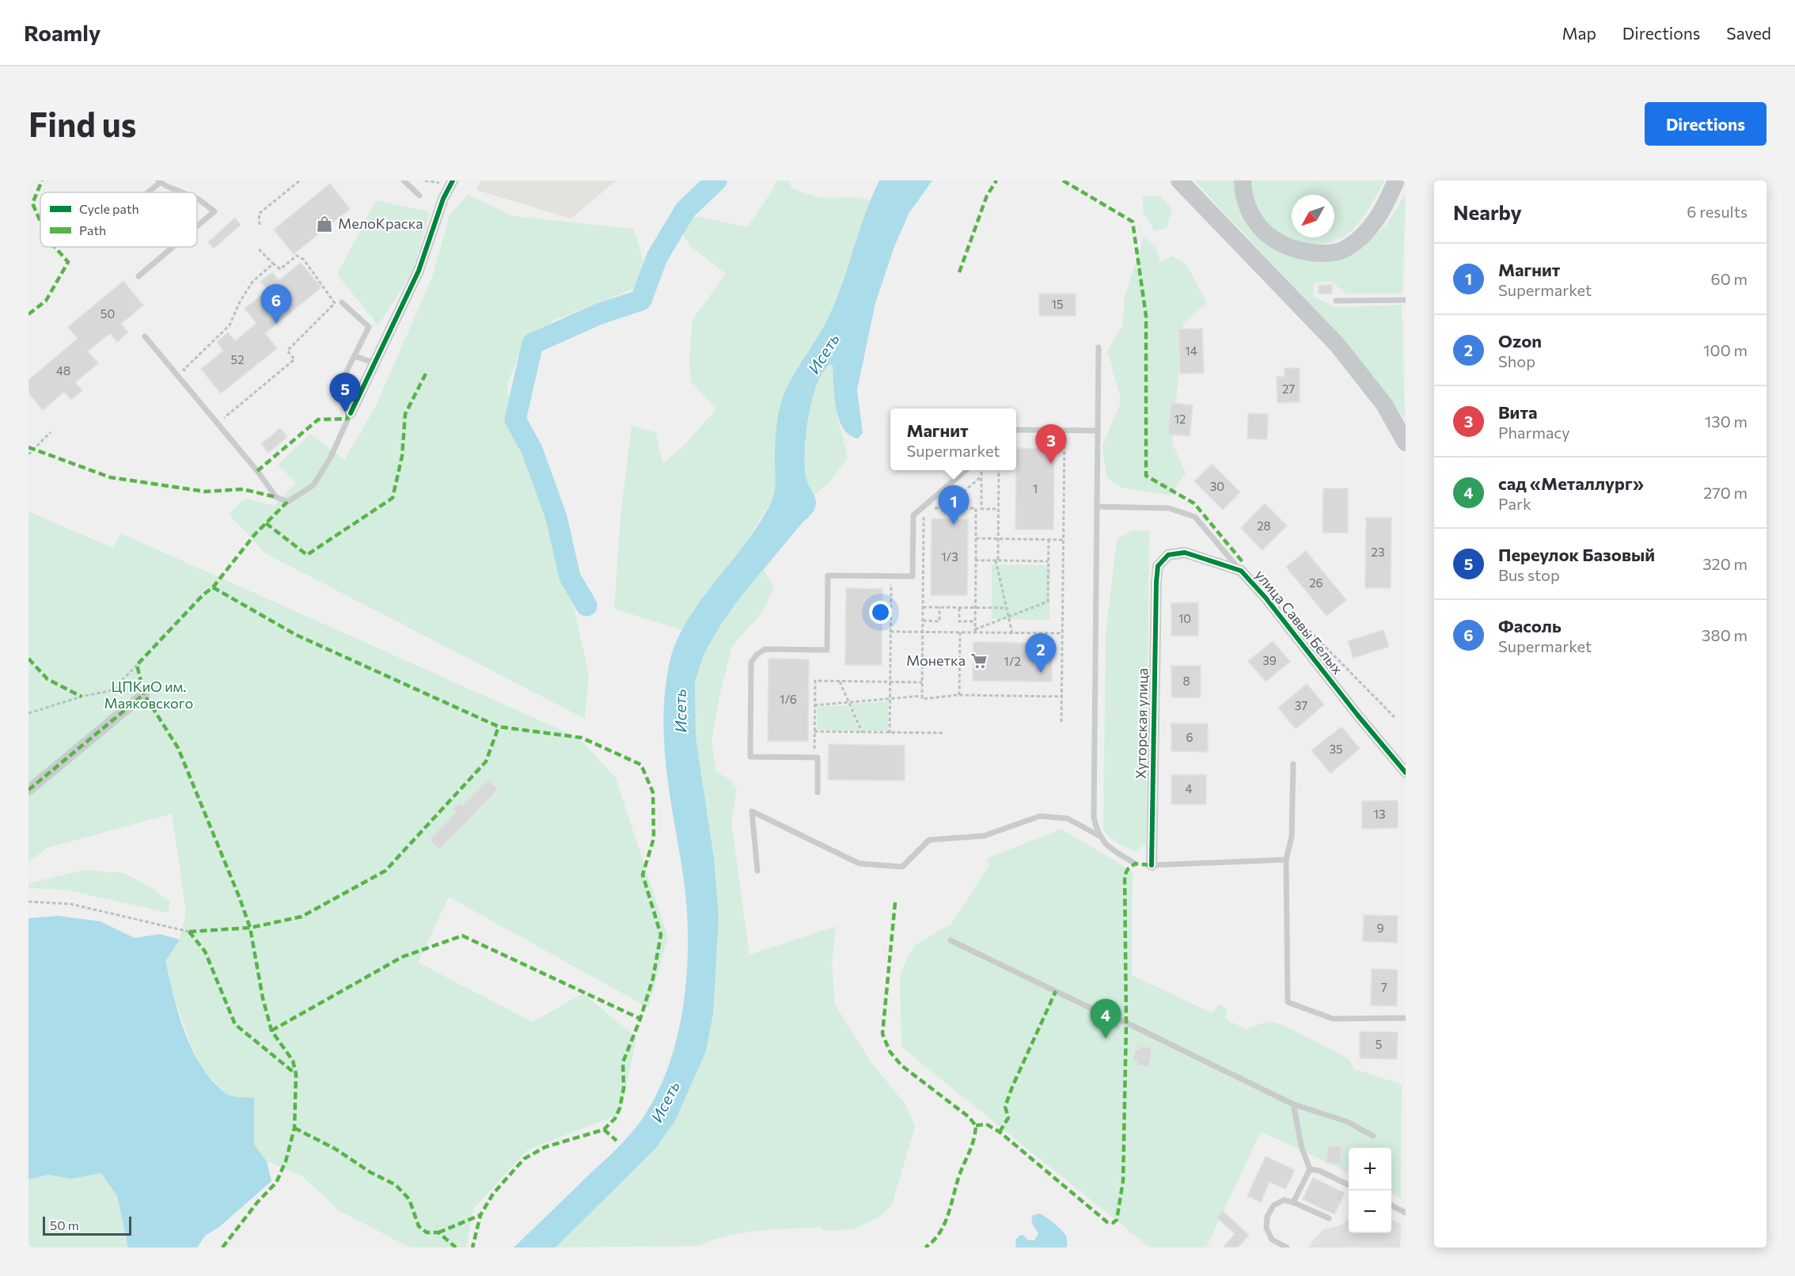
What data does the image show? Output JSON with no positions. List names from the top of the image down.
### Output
{
  "streets": {
    "street": ["улица Саввы Белых", "Хуторская улица"]
  },
  "crossings": [
    ["улица Саввы Белых", "Хуторская улица"]
  ],
  "water": ["Исеть"],
  "parks": ["ЦПКиО им. Маяковского"],
  "places": {
    "shop": ["МелоКраска"],
    "supermarket": ["Монетка"]
  },
  "house_numbers": [
    "15",
    "50",
    "14",
    "52",
    "48",
    "27",
    "12",
    "30",
    "1",
    "28",
    "23",
    "1/3",
    "26",
    "10",
    "39",
    "1/2",
    "8",
    "1/6",
    "37",
    "6",
    "35",
    "4",
    "13",
    "9",
    "7",
    "5"
  ],
  "legend": ["Cycle path", "Path"],
  "scale_bar": "50 m",
  "north": "bottom left",
  "page": {
    "header": "Roamly",
    "nav": ["Map", "Directions", "Saved"],
    "buttons": "Directions",
    "title": "Find us",
    "heading": ["Nearby", "6 results"],
    "list": [
      {
        "mark": "1",
        "name": "Магнит",
        "note": "Supermarket",
        "value": "60 m"
      },
      {
        "mark": "2",
        "name": "Ozon",
        "note": "Shop",
        "value": "100 m"
      },
      {
        "mark": "3",
        "name": "Вита",
        "note": "Pharmacy",
        "value": "130 m"
      },
      {
        "mark": "4",
        "name": "сад «Металлург»",
        "note": "Park",
        "value": "270 m"
      },
      {
        "mark": "5",
        "name": "Переулок Базовый",
        "note": "Bus stop",
        "value": "320 m"
      },
      {
        "mark": "6",
        "name": "Фасоль",
        "note": "Supermarket",
        "value": "380 m"
      }
    ],
    "pins": [
      "6",
      "5",
      "3",
      "1",
      "2",
      "4"
    ],
    "popup": ["Магнит", "Supermarket"],
    "map_buttons": ["+", "−"],
    "scale": "50 m"
  }
}
